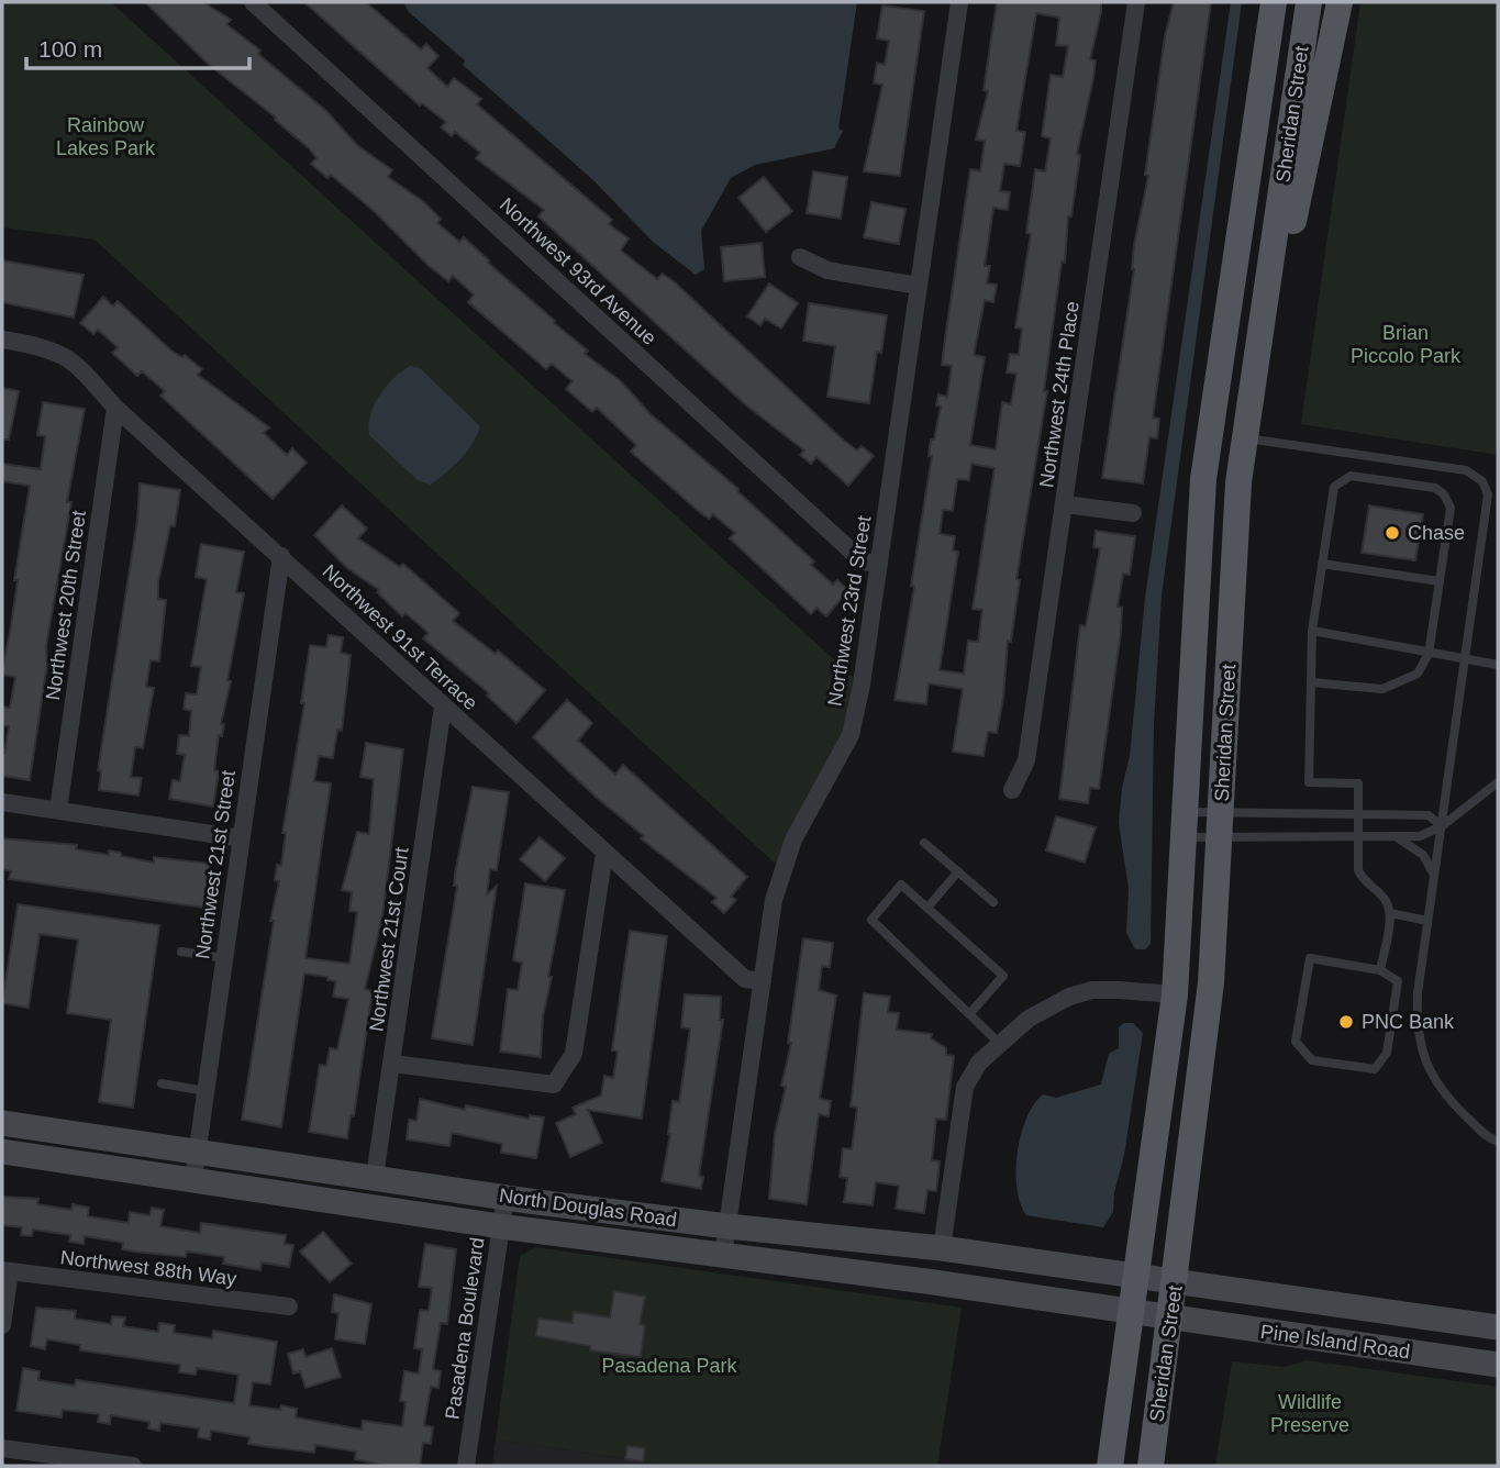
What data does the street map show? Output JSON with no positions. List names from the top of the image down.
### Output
{
  "streets": {
    "main road": ["Sheridan Street", "North Douglas Road", "Pine Island Road"],
    "street": [
      "Northwest 93rd Avenue",
      "Northwest 24th Place",
      "Northwest 20th Street",
      "Northwest 23rd Street",
      "Northwest 91st Terrace",
      "Northwest 21st Street",
      "Northwest 21st Court",
      "Northwest 88th Way",
      "Pasadena Boulevard"
    ]
  },
  "crossings": [
    ["Sheridan Street", "North Douglas Road"],
    ["Sheridan Street", "Pine Island Road"],
    ["Northwest 93rd Avenue", "Northwest 23rd Street"],
    ["Northwest 20th Street", "Northwest 91st Terrace"],
    ["Northwest 23rd Street", "Northwest 91st Terrace"],
    ["Northwest 23rd Street", "North Douglas Road"],
    ["Northwest 91st Terrace", "Northwest 21st Street"],
    ["Northwest 91st Terrace", "Northwest 21st Court"],
    ["Northwest 21st Street", "North Douglas Road"],
    ["Northwest 21st Court", "North Douglas Road"],
    ["North Douglas Road", "Pasadena Boulevard"],
    ["North Douglas Road", "Pine Island Road"]
  ],
  "parks": [
    "Rainbow Lakes Park",
    "Brian Piccolo Park",
    "Pasadena Park",
    "Wildlife Preserve"
  ],
  "places": ["Chase", "PNC Bank"],
  "scale_bar": "100 m"
}
